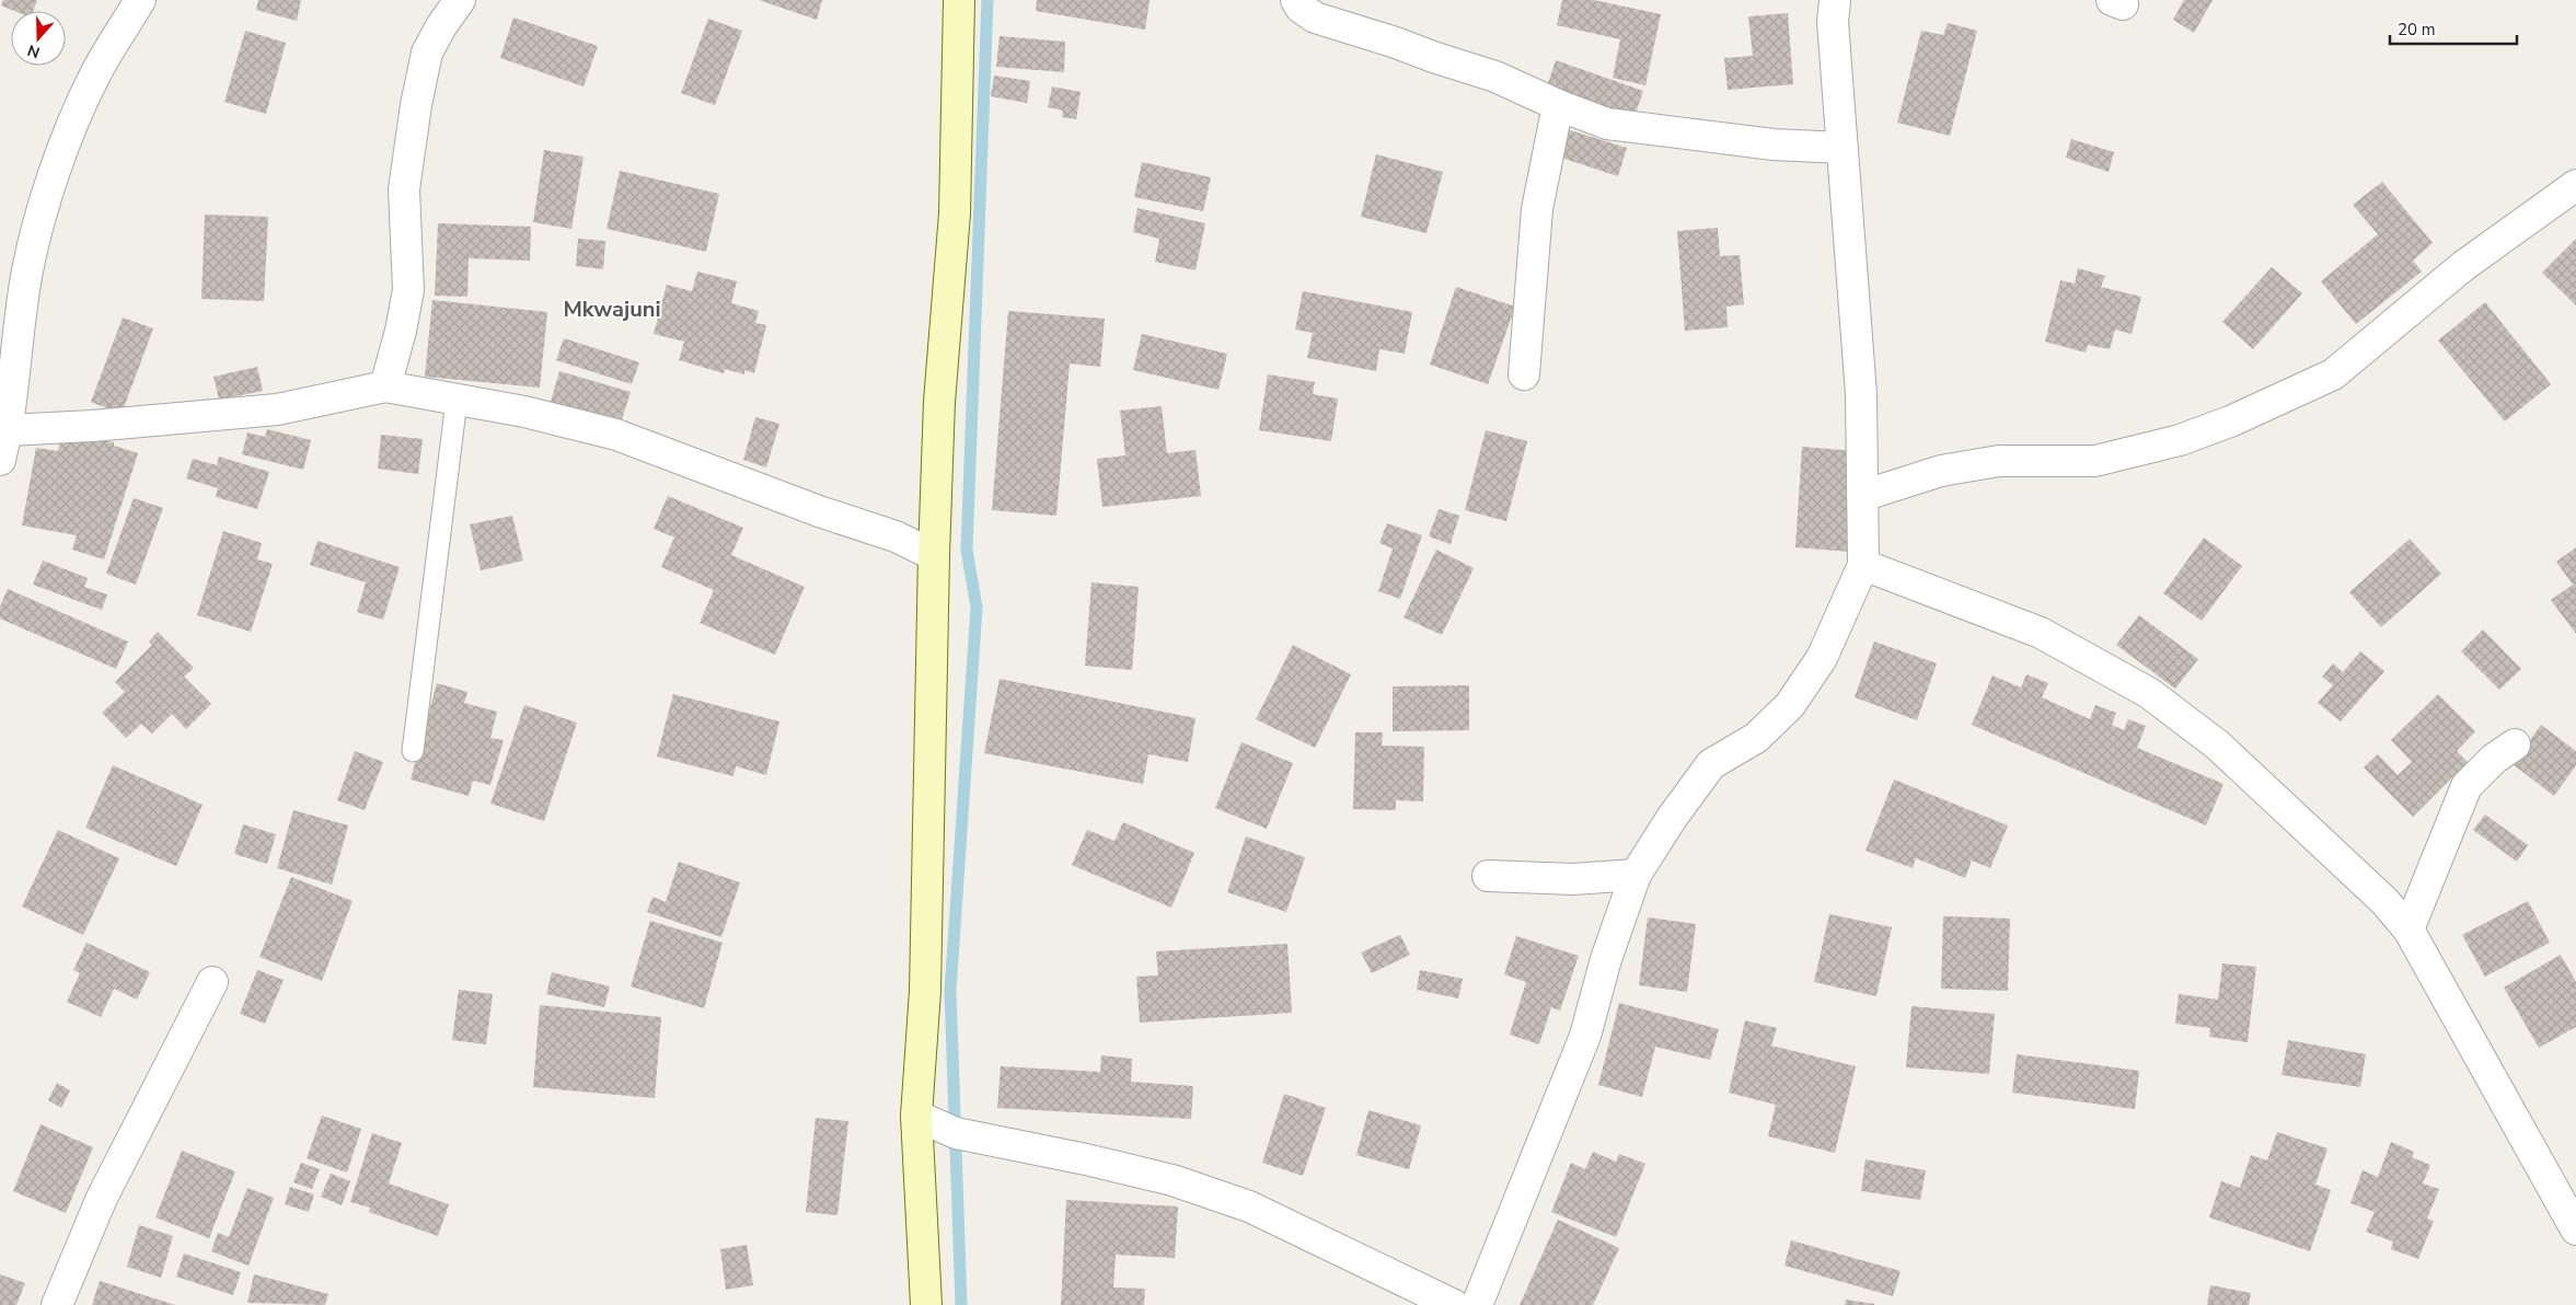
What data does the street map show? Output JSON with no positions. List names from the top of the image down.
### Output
{
  "districts": ["Mkwajuni"],
  "scale_bar": "20 m",
  "north": "bottom"
}
